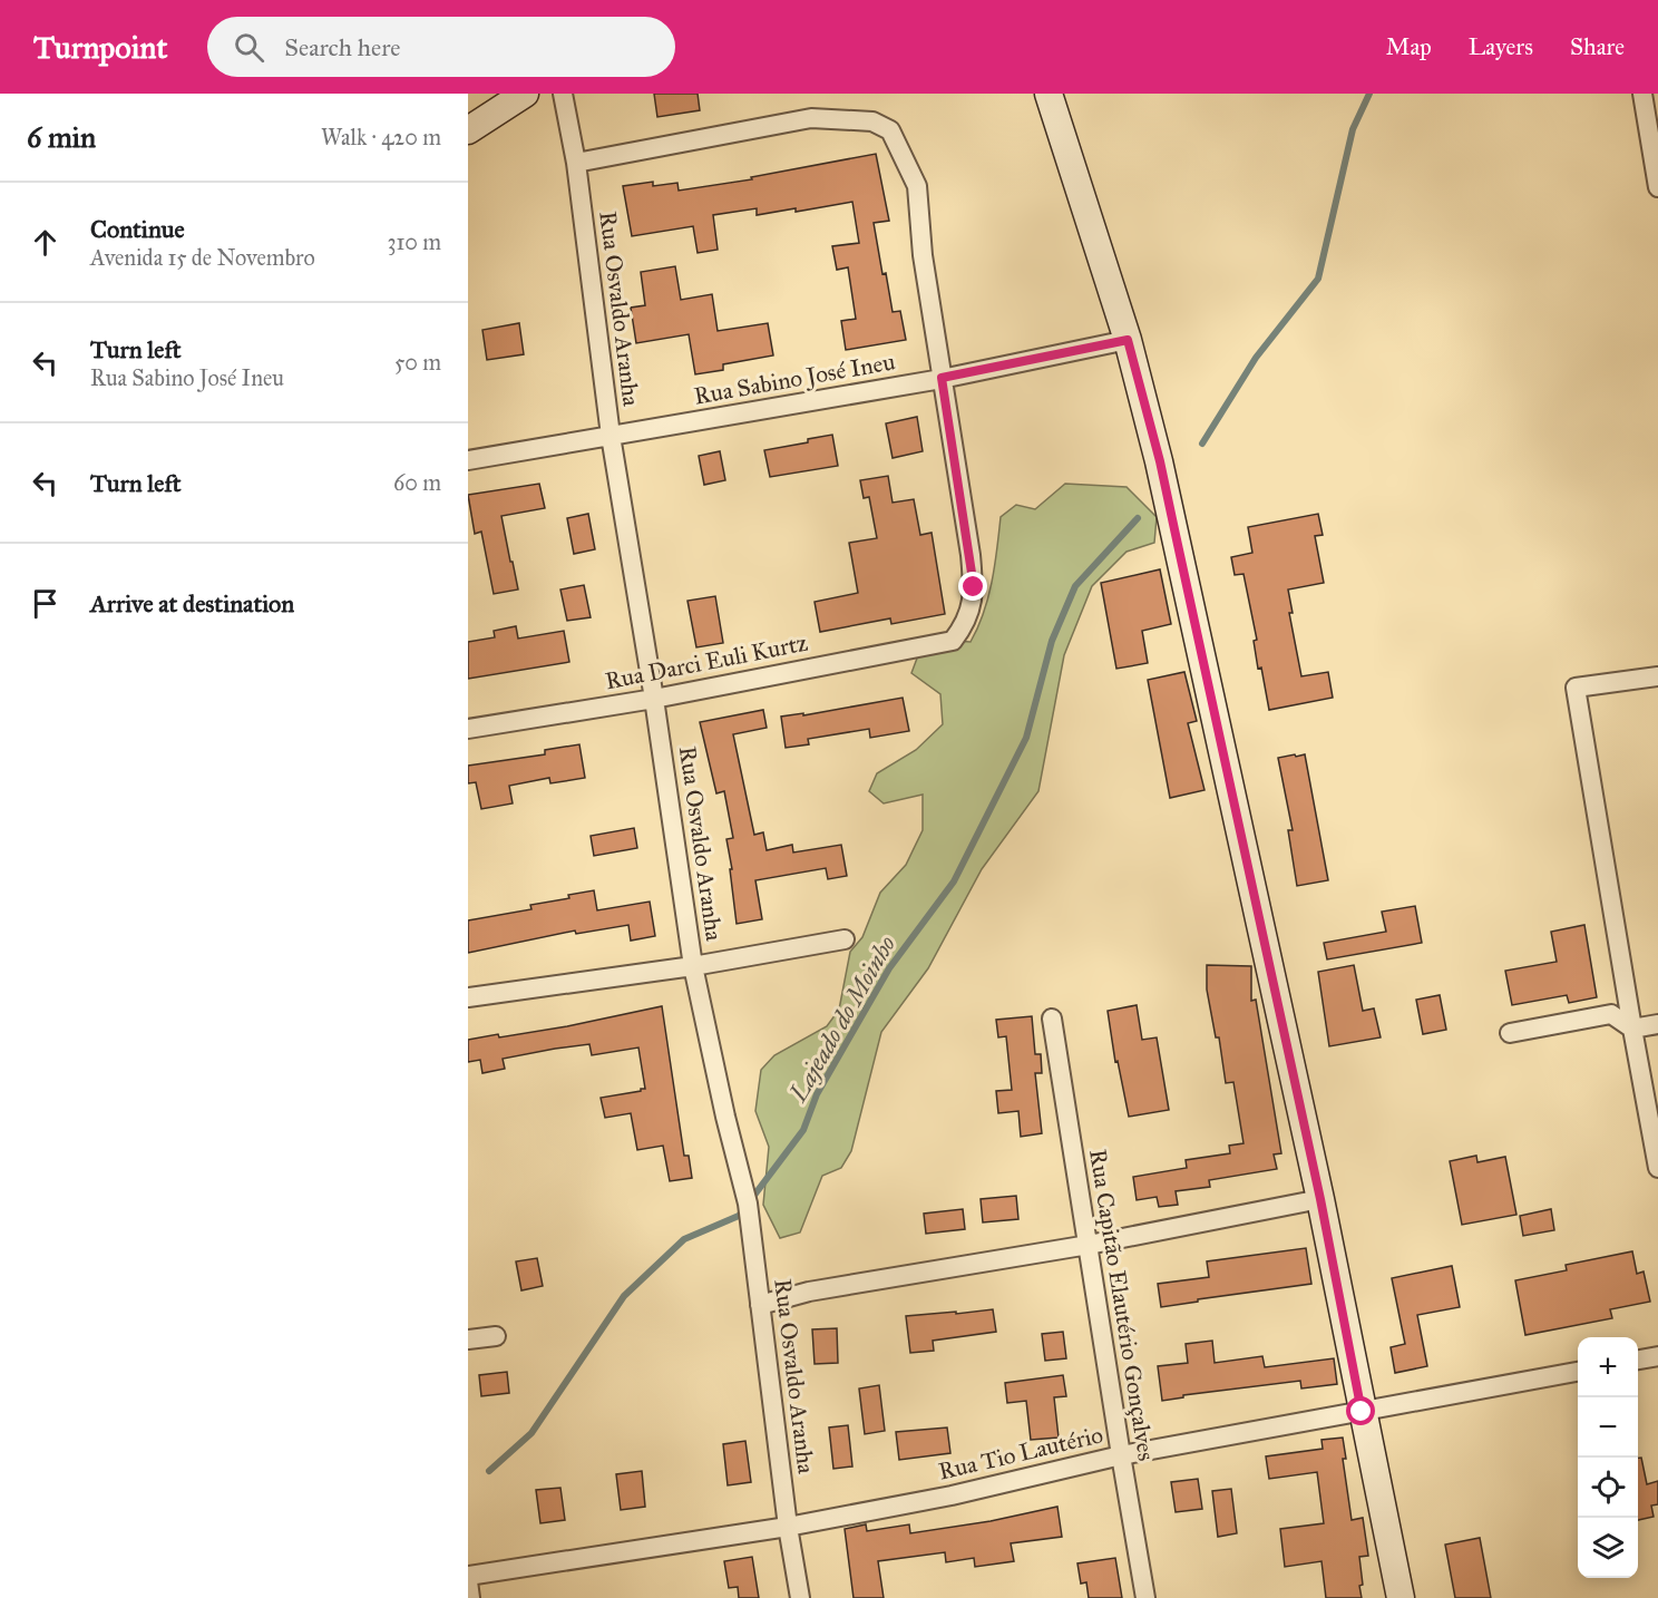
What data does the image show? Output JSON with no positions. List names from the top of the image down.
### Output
{
  "streets": {
    "street": [
      "Rua Osvaldo Aranha",
      "Rua Sabino José Ineu",
      "Rua Darci Euli Kurtz",
      "Rua Capitão Elautério Gonçalves",
      "Rua Tio Lautério"
    ]
  },
  "crossings": [
    ["Rua Osvaldo Aranha", "Rua Sabino José Ineu"],
    ["Rua Osvaldo Aranha", "Rua Darci Euli Kurtz"],
    ["Rua Osvaldo Aranha", "Rua Tio Lautério"],
    ["Rua Sabino José Ineu", "Rua Darci Euli Kurtz"],
    ["Rua Capitão Elautério Gonçalves", "Rua Tio Lautério"]
  ],
  "water": ["Lajeado do Moinho"],
  "page": {
    "header": "Turnpoint",
    "search": "Search here",
    "nav": ["Map", "Layers", "Share"],
    "heading": ["6 min", "Walk · 420 m"],
    "list": [
      ["Continue", "Avenida 15 de Novembro", "310 m"],
      ["Turn left", "Rua Sabino José Ineu", "50 m"],
      ["Turn left", "60 m"],
      "Arrive at destination"
    ],
    "map_buttons": ["+", "−"]
  }
}
